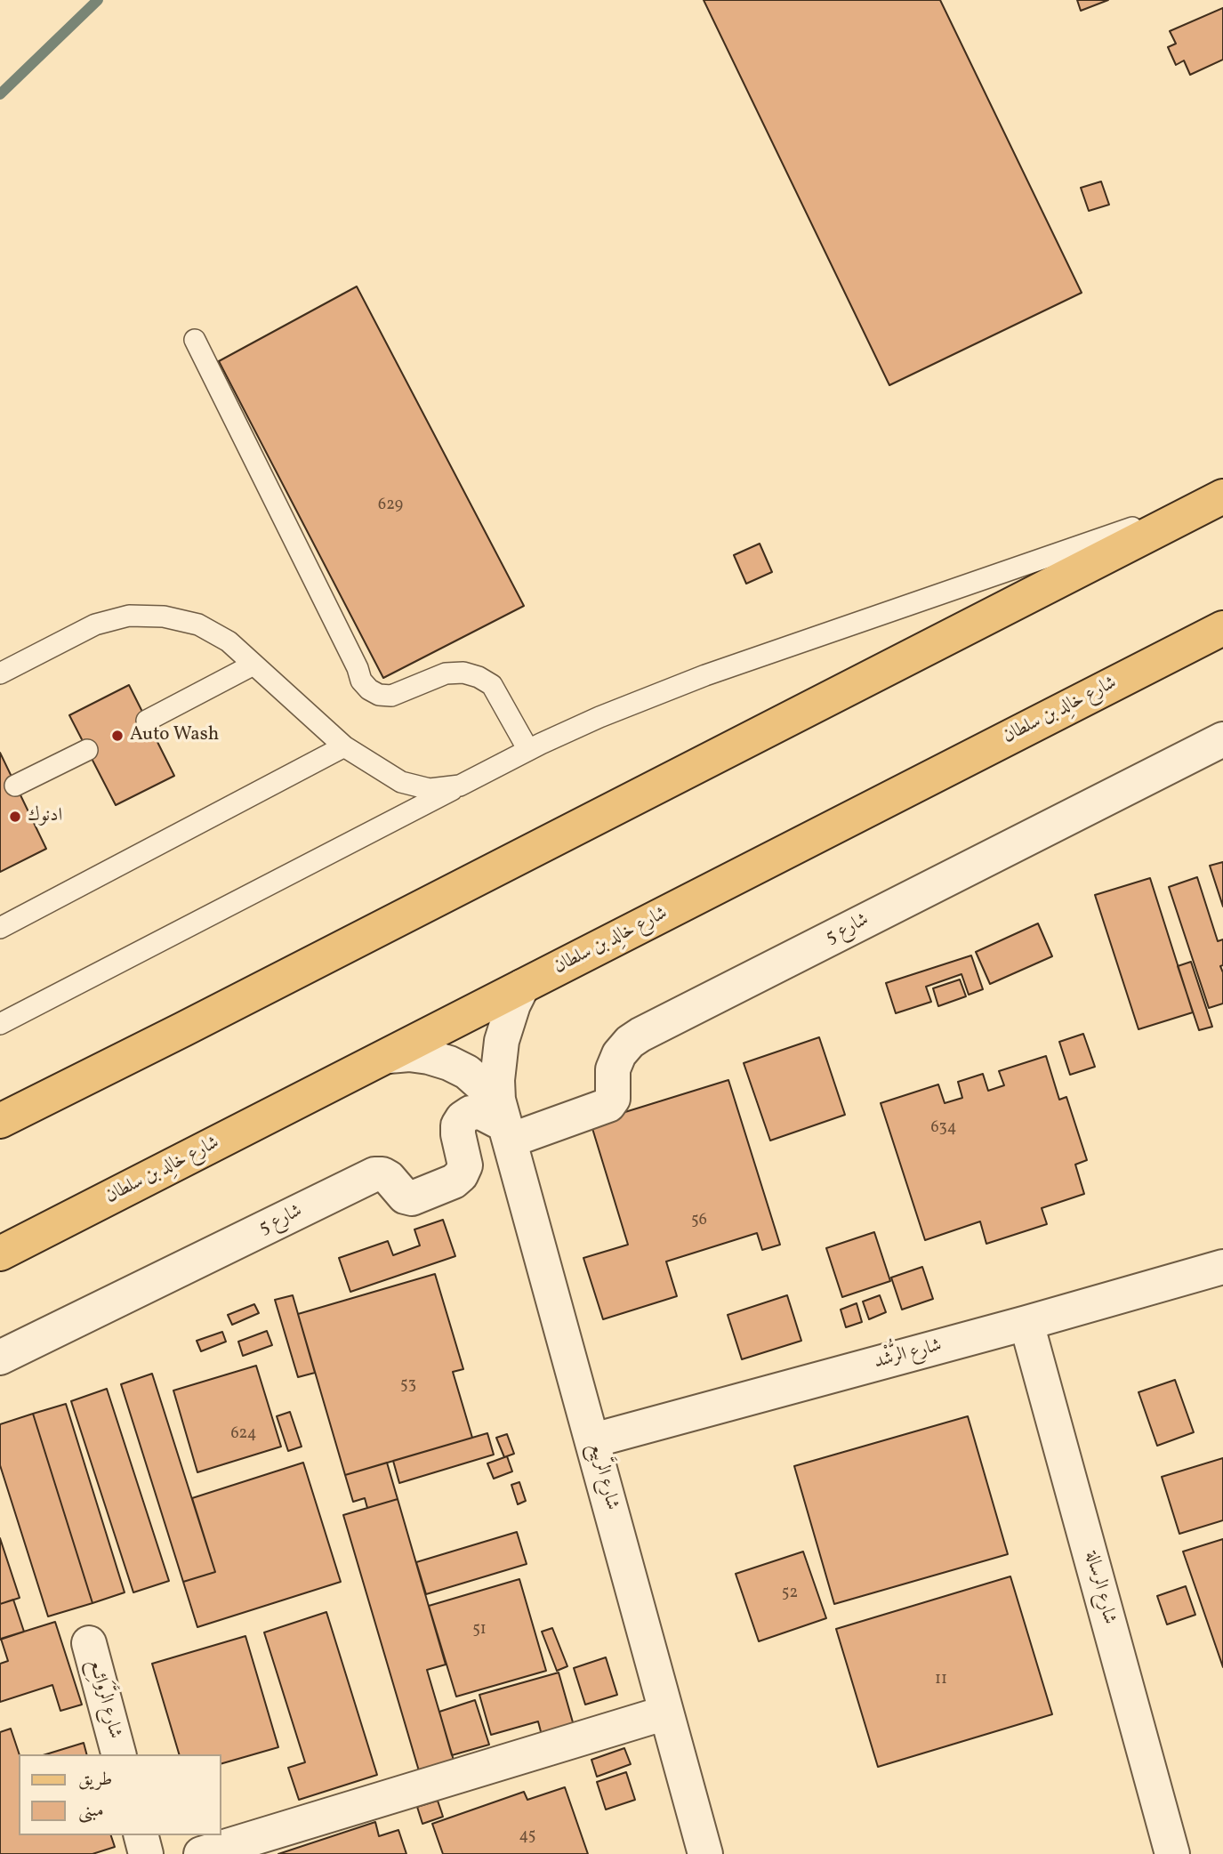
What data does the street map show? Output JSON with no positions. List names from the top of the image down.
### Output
{
  "streets": {
    "main road": ["شارع خالِد بن سلطان"],
    "street": [
      "شارع 5",
      "شارع الرُّشْد",
      "شارع الرَّبِيع",
      "شارع الرسالة",
      "شارع الرَّوَائِع"
    ]
  },
  "crossings": [
    ["شارع خالِد بن سلطان", "شارع الرَّبِيع"],
    ["شارع 5", "شارع الرَّبِيع"],
    ["شارع الرُّشْد", "شارع الرَّبِيع"],
    ["شارع الرُّشْد", "شارع الرسالة"]
  ],
  "places": ["Auto Wash", "ادنوك"],
  "house_numbers": [
    "629",
    "634",
    "56",
    "53",
    "624",
    "52",
    "51",
    "11",
    "45"
  ],
  "legend": ["طريق", "مبنى"]
}
